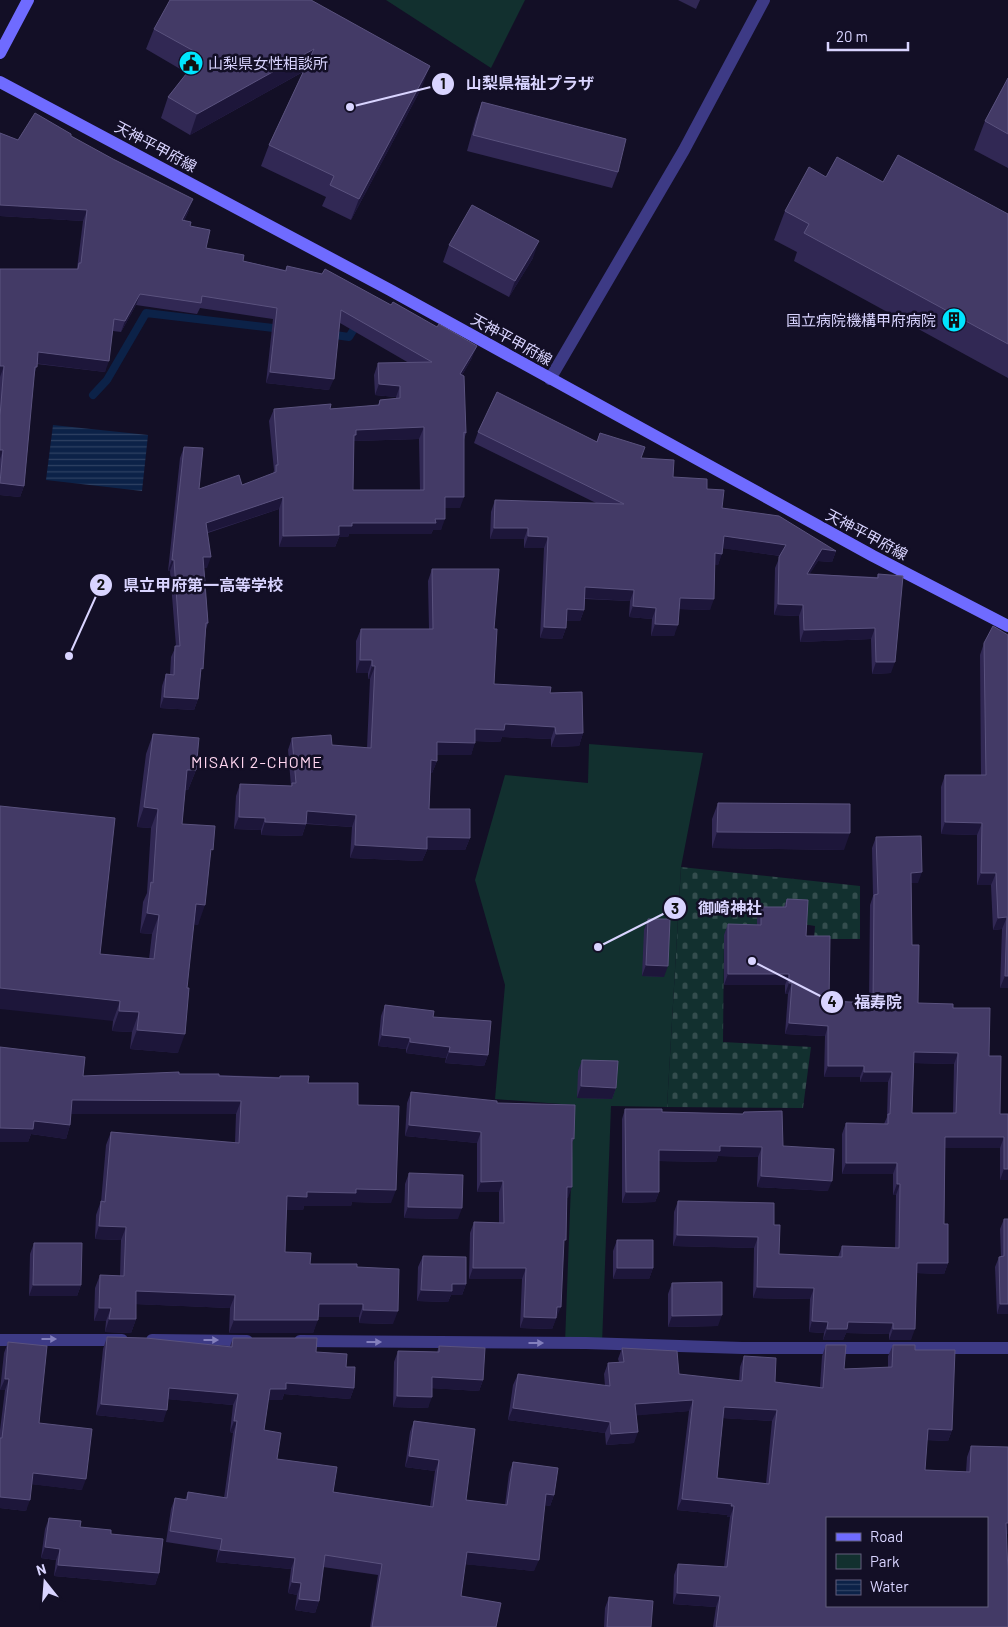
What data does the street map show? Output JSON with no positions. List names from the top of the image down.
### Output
{
  "streets": {
    "main road": ["天神平甲府線"]
  },
  "districts": ["MISAKI 2-CHOME"],
  "places": {
    "public building": ["山梨県女性相談所"],
    "other": [
      "山梨県福祉プラザ",
      "県立甲府第一高等学校",
      "御崎神社",
      "福寿院"
    ],
    "building": ["国立病院機構甲府病院"]
  },
  "legend": ["Road", "Park", "Water"],
  "scale_bar": "20 m",
  "north": "top"
}
